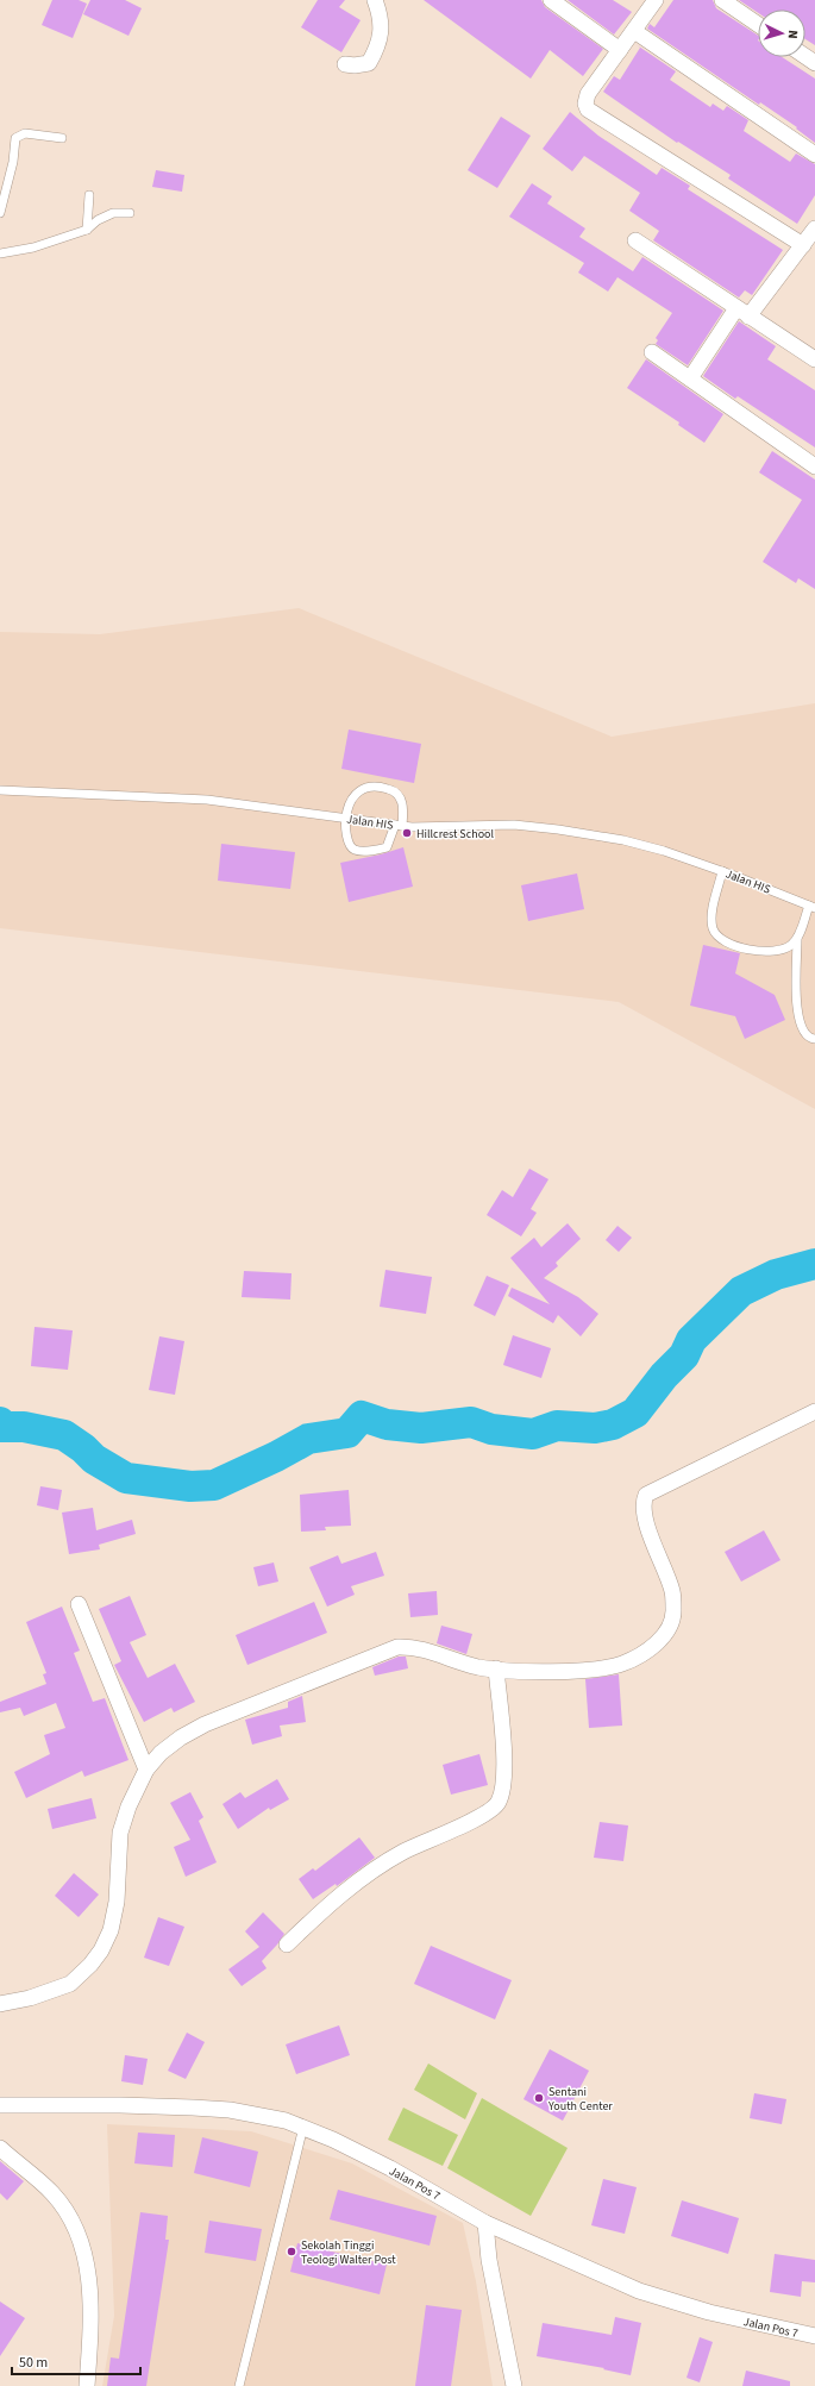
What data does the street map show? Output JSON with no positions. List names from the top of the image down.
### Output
{
  "streets": {
    "street": ["Jalan Pos 7"],
    "lane": ["Jalan HIS"]
  },
  "places": ["Hillcrest School", "Sentani Youth Center", "Sekolah Tinggi Teologi Walter Post"],
  "scale_bar": "50 m",
  "north": "right"
}
